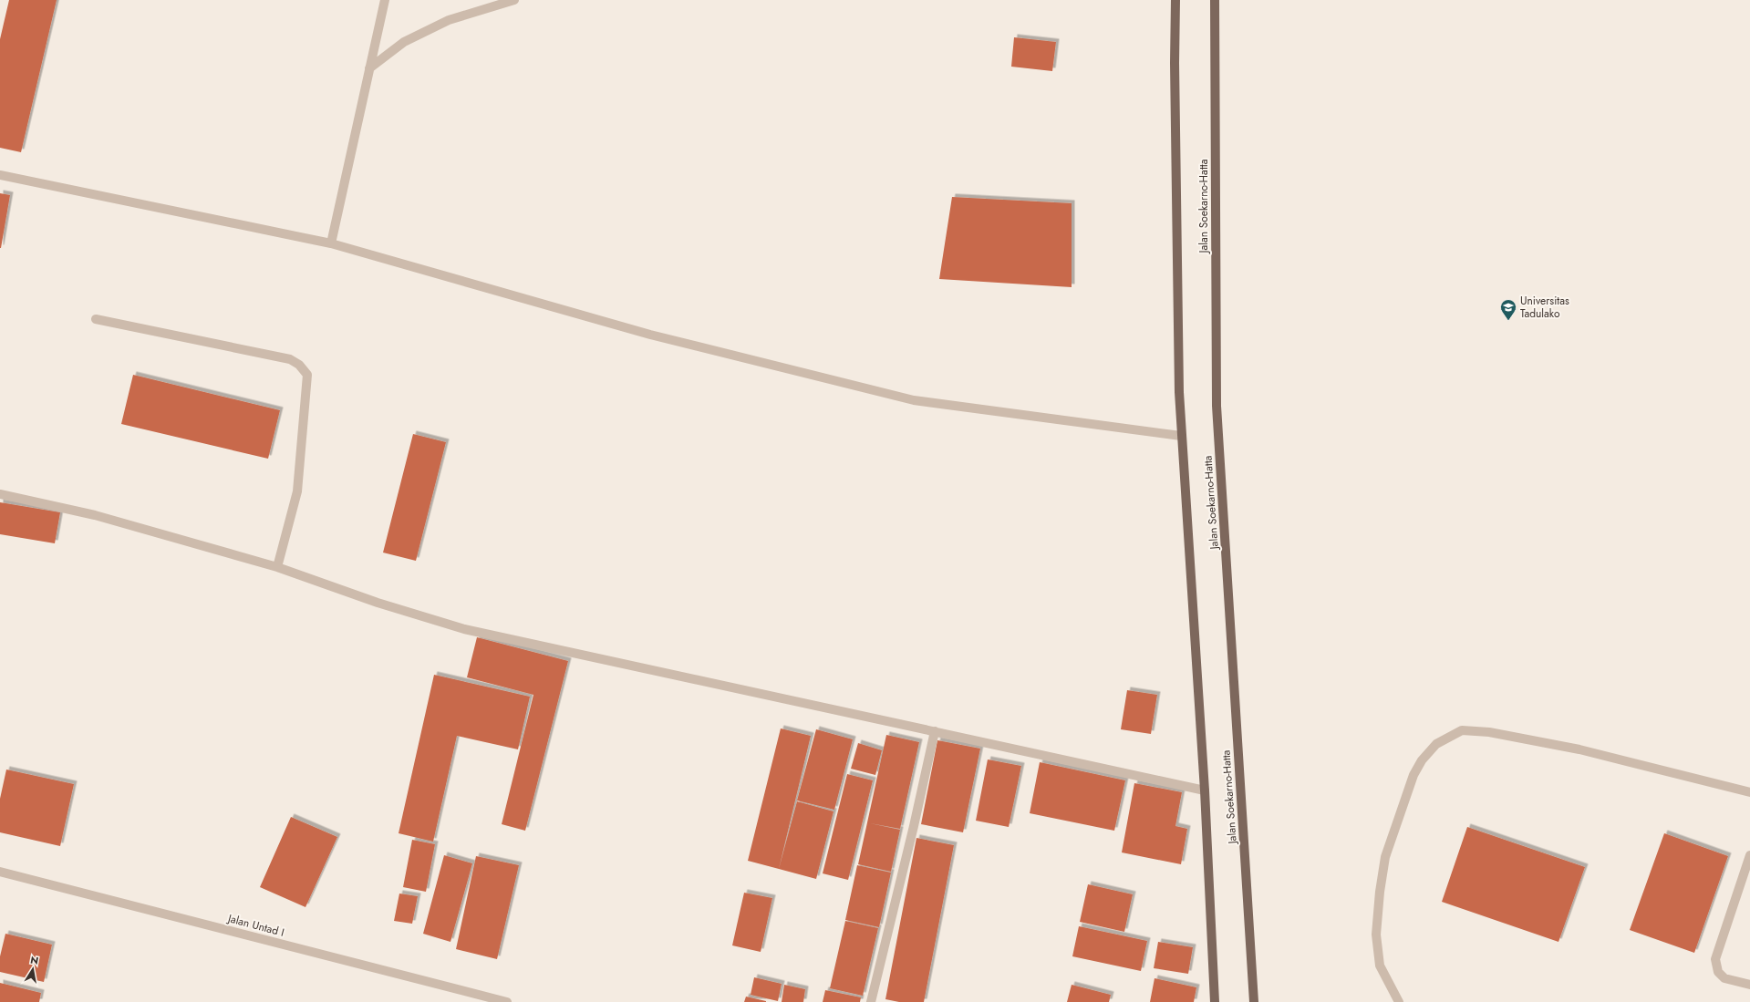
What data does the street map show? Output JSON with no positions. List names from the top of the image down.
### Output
{
  "streets": {
    "main road": ["Jalan Soekarno-Hatta"],
    "street": ["Jalan Untad I"]
  },
  "places": {
    "school or university": ["Universitas Tadulako"]
  },
  "north": "top"
}
